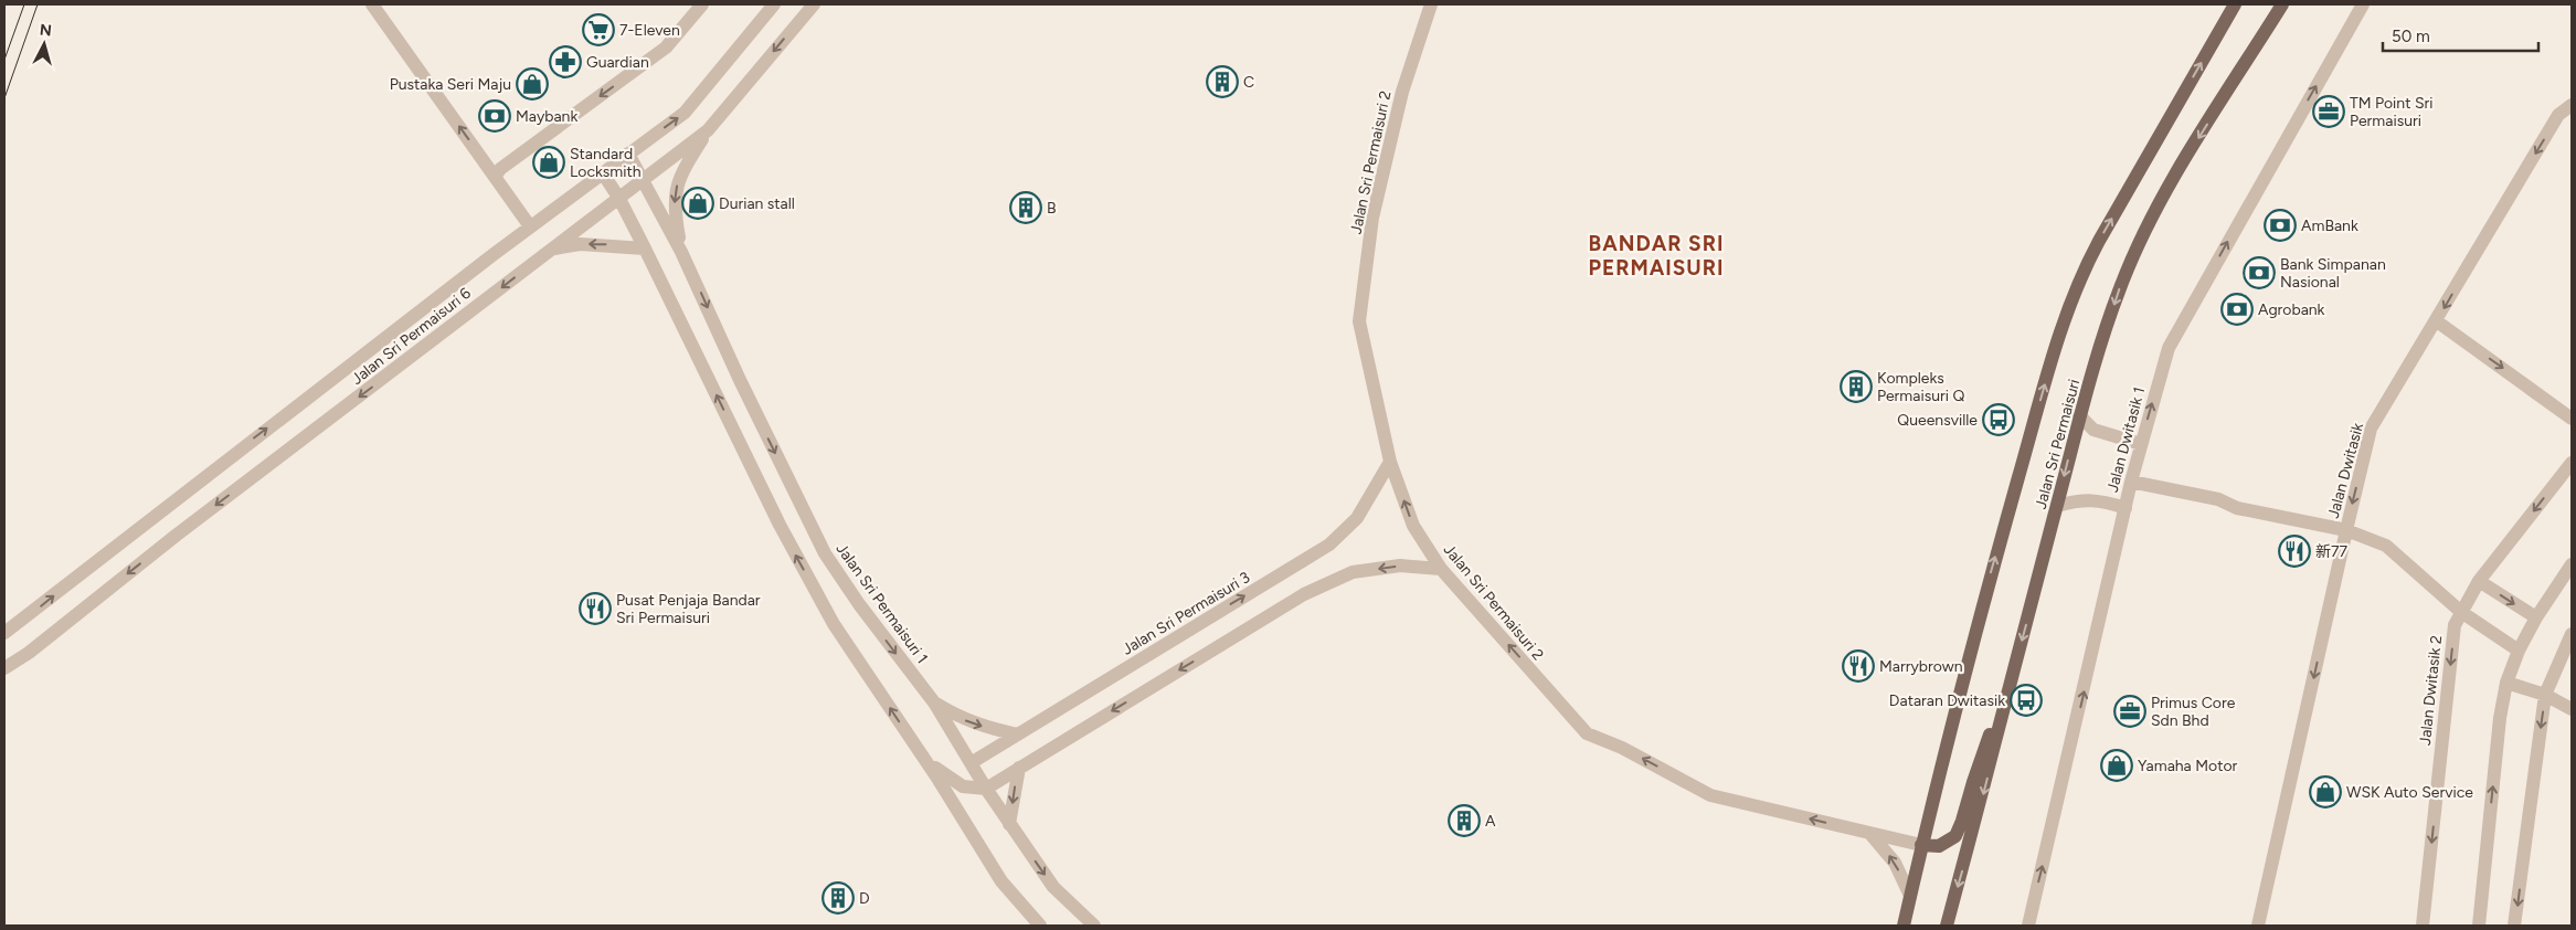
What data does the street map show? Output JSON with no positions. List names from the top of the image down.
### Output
{
  "streets": {
    "main road": ["Jalan Sri Permaisuri"],
    "street": [
      "Jalan Sri Permaisuri 2",
      "Jalan Sri Permaisuri 6",
      "Jalan Dwitasik 1",
      "Jalan Dwitasik",
      "Jalan Sri Permaisuri 1",
      "Jalan Sri Permaisuri 3",
      "Jalan Dwitasik 2"
    ]
  },
  "crossings": [
    ["Jalan Sri Permaisuri 2", "Jalan Sri Permaisuri"],
    ["Jalan Sri Permaisuri 2", "Jalan Sri Permaisuri 3"],
    ["Jalan Sri Permaisuri 6", "Jalan Sri Permaisuri 1"],
    ["Jalan Sri Permaisuri 1", "Jalan Sri Permaisuri 3"]
  ],
  "one_way": ["Jalan Sri Permaisuri 2", "Jalan Dwitasik 1", "Jalan Dwitasik"],
  "districts": ["BANDAR SRI PERMAISURI"],
  "places": {
    "supermarket": ["7-Eleven"],
    "pharmacy": ["Guardian"],
    "building": [
      "C",
      "B",
      "Kompleks Permaisuri Q",
      "A",
      "D"
    ],
    "shop": [
      "Pustaka Seri Maju",
      "Standard Locksmith",
      "Durian stall",
      "Yamaha Motor",
      "WSK Auto Service"
    ],
    "office": ["TM Point Sri Permaisuri", "Primus Core Sdn Bhd"],
    "bank": [
      "Maybank",
      "AmBank",
      "Bank Simpanan Nasional",
      "Agrobank"
    ],
    "bus stop": ["Queensville", "Dataran Dwitasik"],
    "restaurant": ["新77", "Pusat Penjaja Bandar Sri Permaisuri", "Marrybrown"]
  },
  "scale_bar": "50 m",
  "north": "top"
}
